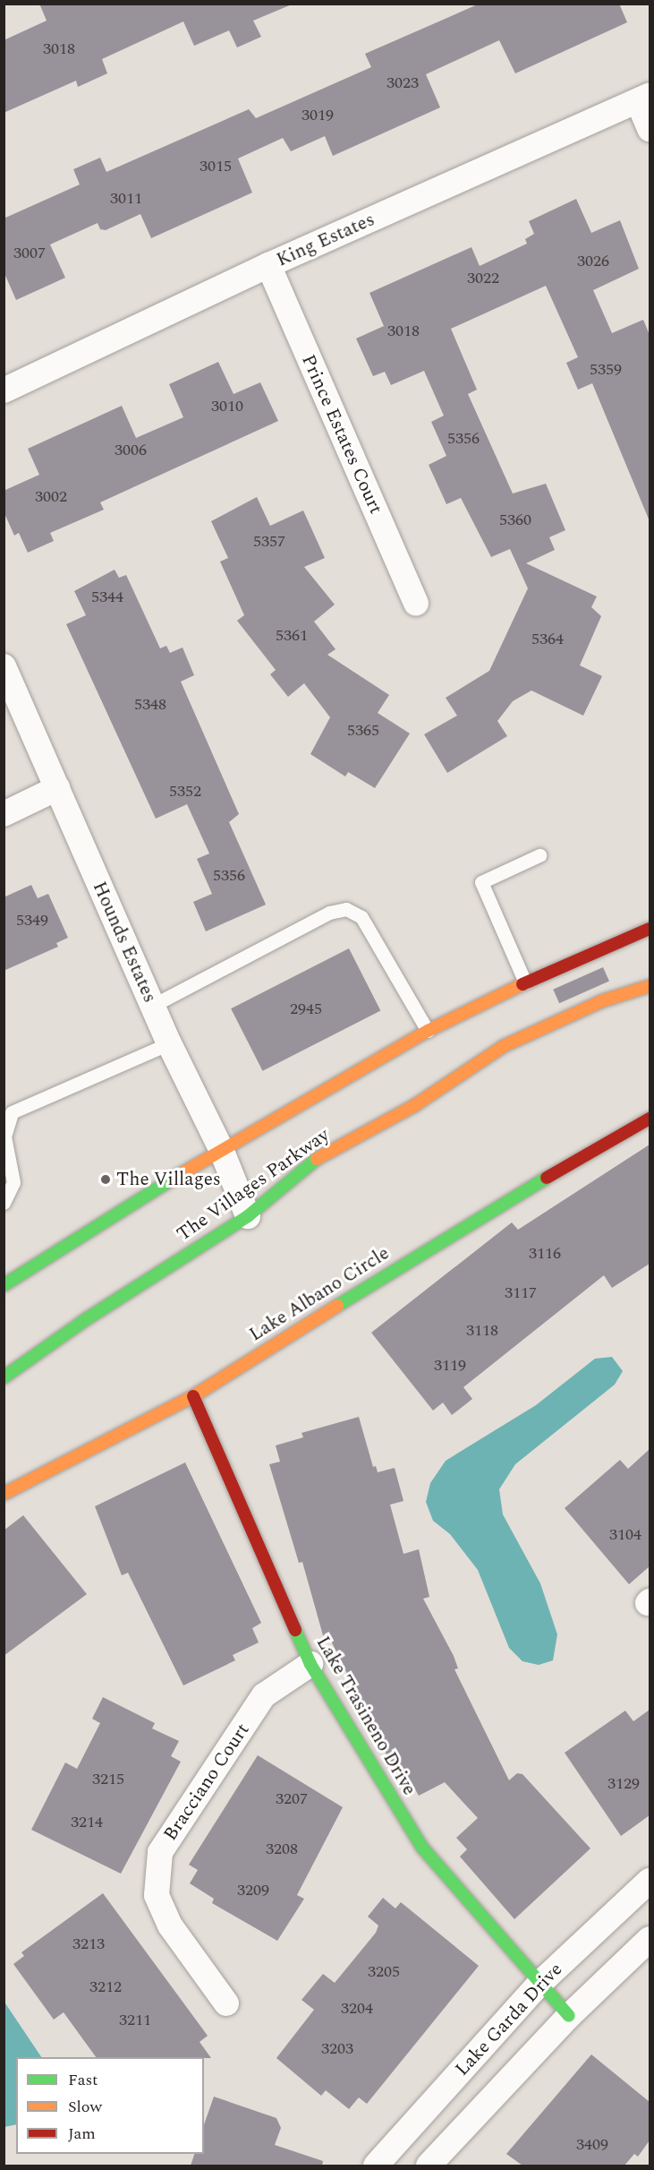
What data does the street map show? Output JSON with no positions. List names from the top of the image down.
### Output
{
  "streets": {
    "street": [
      "King Estates",
      "Prince Estates Court",
      "Hounds Estates",
      "The Villages Parkway",
      "Lake Albano Circle",
      "Lake Trasineno Drive",
      "Bracciano Court",
      "Lake Garda Drive"
    ]
  },
  "crossings": [
    ["King Estates", "Prince Estates Court"],
    ["Hounds Estates", "The Villages Parkway"],
    ["Lake Albano Circle", "Lake Trasineno Drive"],
    ["Lake Trasineno Drive", "Bracciano Court"],
    ["Lake Trasineno Drive", "Lake Garda Drive"]
  ],
  "places": ["The Villages"],
  "house_numbers": [
    "3018",
    "3023",
    "3019",
    "3015",
    "3011",
    "3007",
    "3026",
    "3022",
    "3018",
    "5359",
    "3010",
    "5356",
    "3006",
    "3002",
    "5360",
    "5357",
    "5344",
    "5361",
    "5364",
    "5348",
    "5365",
    "5352",
    "5356",
    "5349",
    "2945",
    "3116",
    "3117",
    "3118",
    "3119",
    "3104",
    "3215",
    "3129",
    "3207",
    "3214",
    "3208",
    "3209",
    "3213",
    "3205",
    "3212",
    "3204",
    "3211",
    "3203",
    "3409"
  ],
  "legend": ["Fast", "Slow", "Jam"]
}
